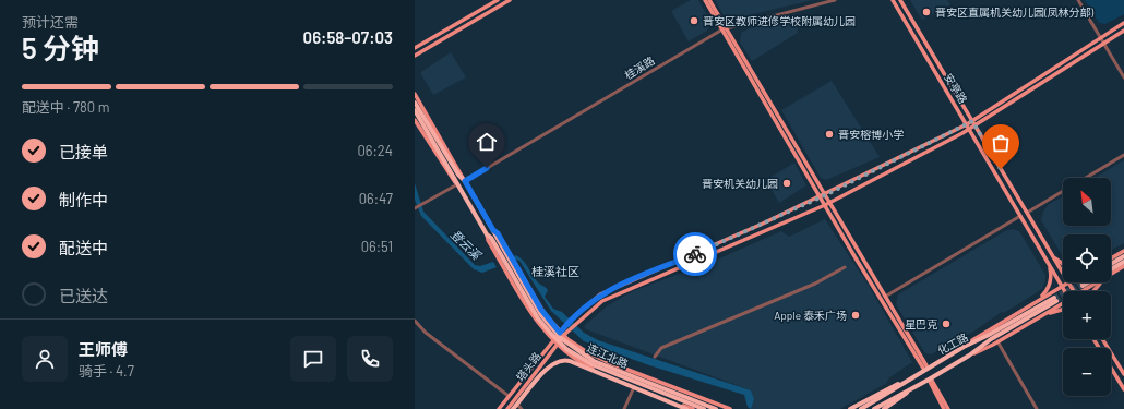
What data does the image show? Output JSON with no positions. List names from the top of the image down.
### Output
{
  "streets": {
    "highway": ["化工路", "连江北路"],
    "main road": ["安亭路", "塔头路"],
    "street": ["桂溪路"]
  },
  "crossings": [
    ["桂溪路", "连江北路"]
  ],
  "districts": ["桂溪社区"],
  "water": ["登云溪"],
  "places": [
    "晋安区直属机关幼儿园(凤林分部)",
    "晋安区教师进修学校附属幼儿园",
    "晋安榕博小学",
    "晋安机关幼儿园",
    "Apple 泰禾广场",
    "星巴克"
  ],
  "north": "top left",
  "page": {
    "heading": ["5 分钟", "预计还需", "06:58–07:03"],
    "panel": ["王师傅", "骑手 · 4.7"],
    "bar": "配送中 · 780 m",
    "list": [
      ["已接单", "06:24"],
      ["制作中", "06:47"],
      ["配送中", "06:51"],
      "已送达"
    ],
    "map_buttons": ["+", "−"]
  }
}
